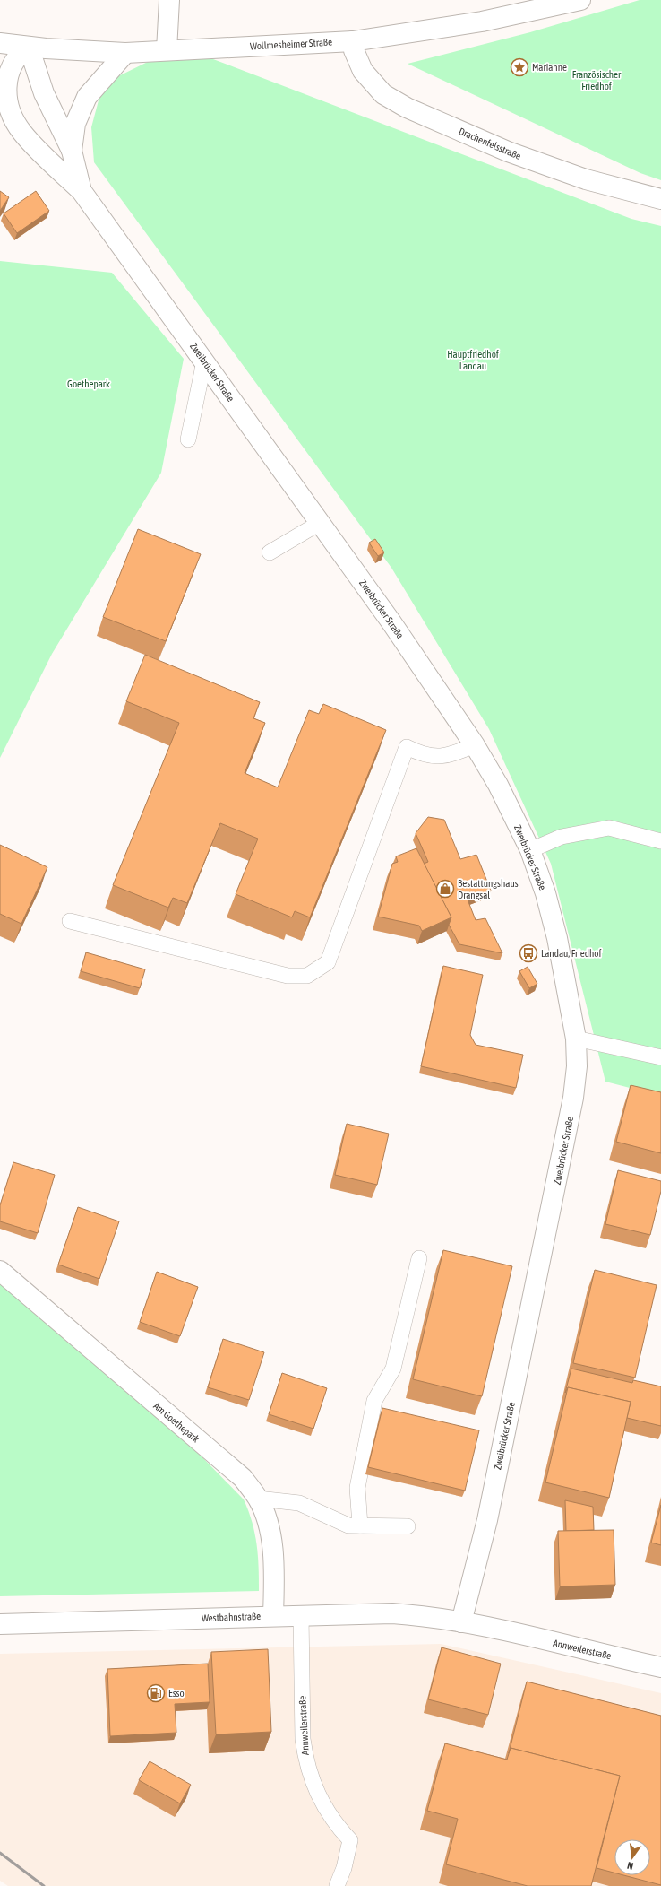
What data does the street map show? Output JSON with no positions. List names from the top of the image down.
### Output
{
  "streets": {
    "street": [
      "Wollmesheimer Straße",
      "Drachenfelsstraße",
      "Zweibrücker Straße",
      "Am Goethepark",
      "Westbahnstraße",
      "Annweilerstraße"
    ]
  },
  "crossings": [
    ["Wollmesheimer Straße", "Drachenfelsstraße"],
    ["Zweibrücker Straße", "Westbahnstraße"],
    ["Zweibrücker Straße", "Annweilerstraße"],
    ["Am Goethepark", "Westbahnstraße"],
    ["Westbahnstraße", "Annweilerstraße"]
  ],
  "parks": ["Französischer Friedhof", "Hauptfriedhof Landau", "Goethepark"],
  "places": {
    "place": ["Marianne"],
    "shop": ["Bestattungshaus Drangsal"],
    "bus stop": ["Landau, Friedhof"],
    "fuel station": ["Esso"]
  },
  "north": "bottom"
}
